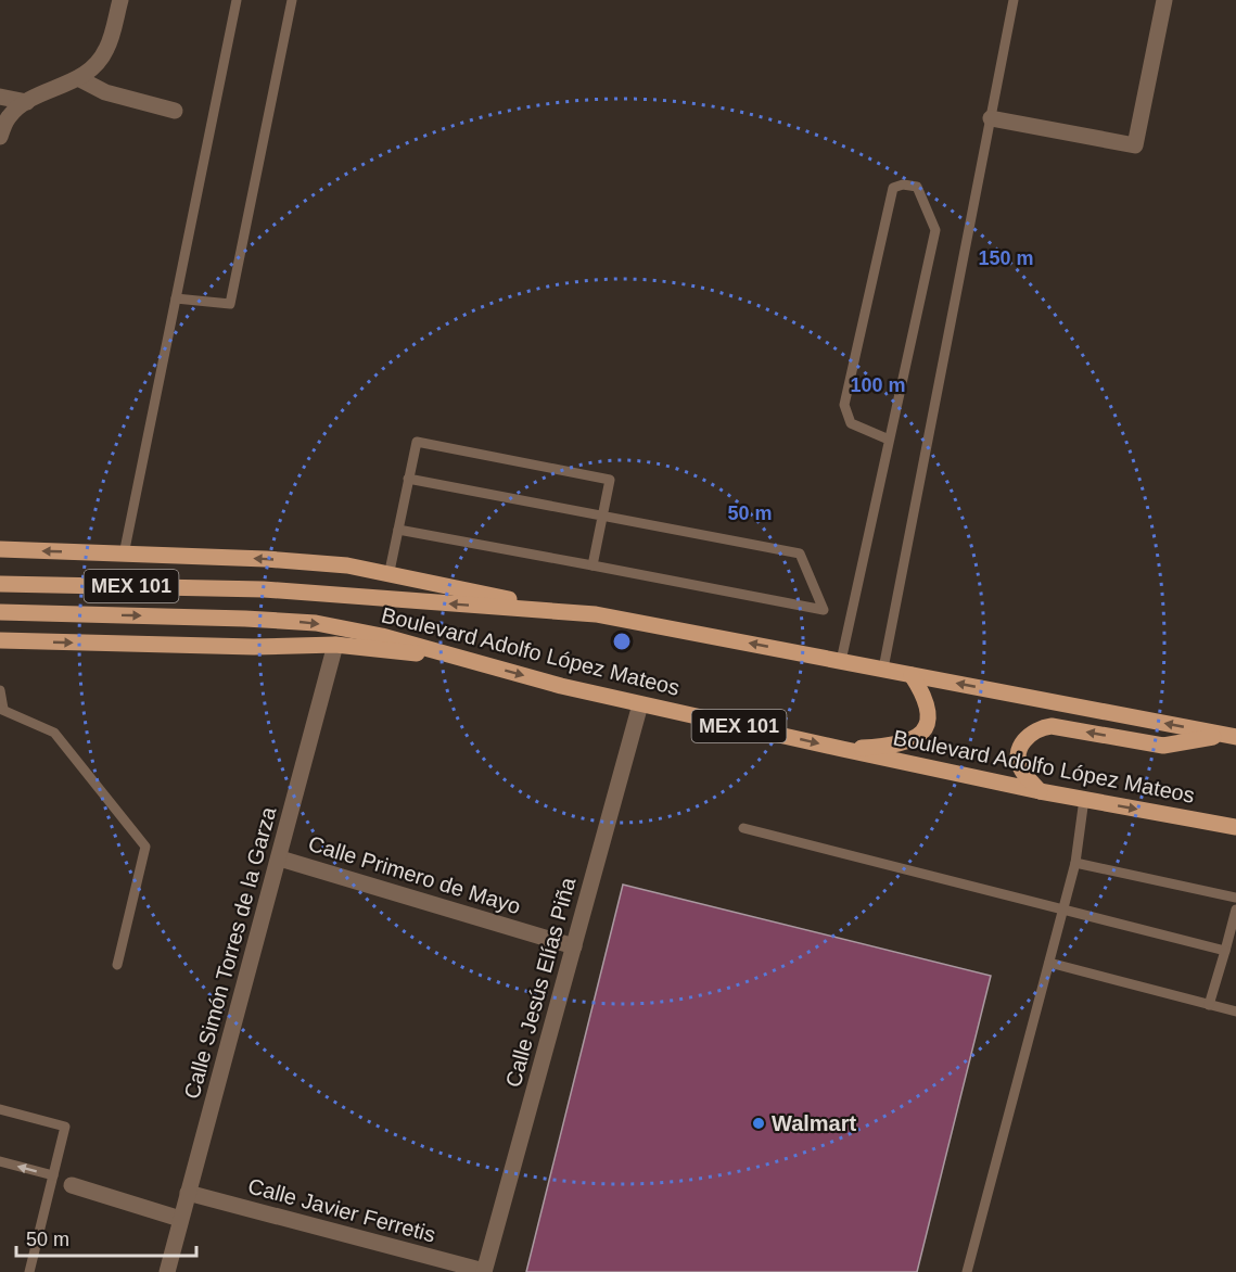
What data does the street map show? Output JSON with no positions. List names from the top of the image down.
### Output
{
  "streets": {
    "main road": ["MEX 101", "Boulevard Adolfo López Mateos"],
    "street": [
      "Calle Primero de Mayo",
      "Calle Simón Torres de la Garza",
      "Calle Jesús Elías Piña",
      "Calle Javier Ferretis"
    ]
  },
  "crossings": [
    ["Boulevard Adolfo López Mateos", "Calle Jesús Elías Piña"],
    ["Calle Primero de Mayo", "Calle Simón Torres de la Garza"],
    ["Calle Primero de Mayo", "Calle Jesús Elías Piña"],
    ["Calle Simón Torres de la Garza", "Calle Javier Ferretis"],
    ["Calle Jesús Elías Piña", "Calle Javier Ferretis"]
  ],
  "places": ["Walmart"],
  "scale_bar": "50 m",
  "rings": ["150 m", "100 m", "50 m"]
}
